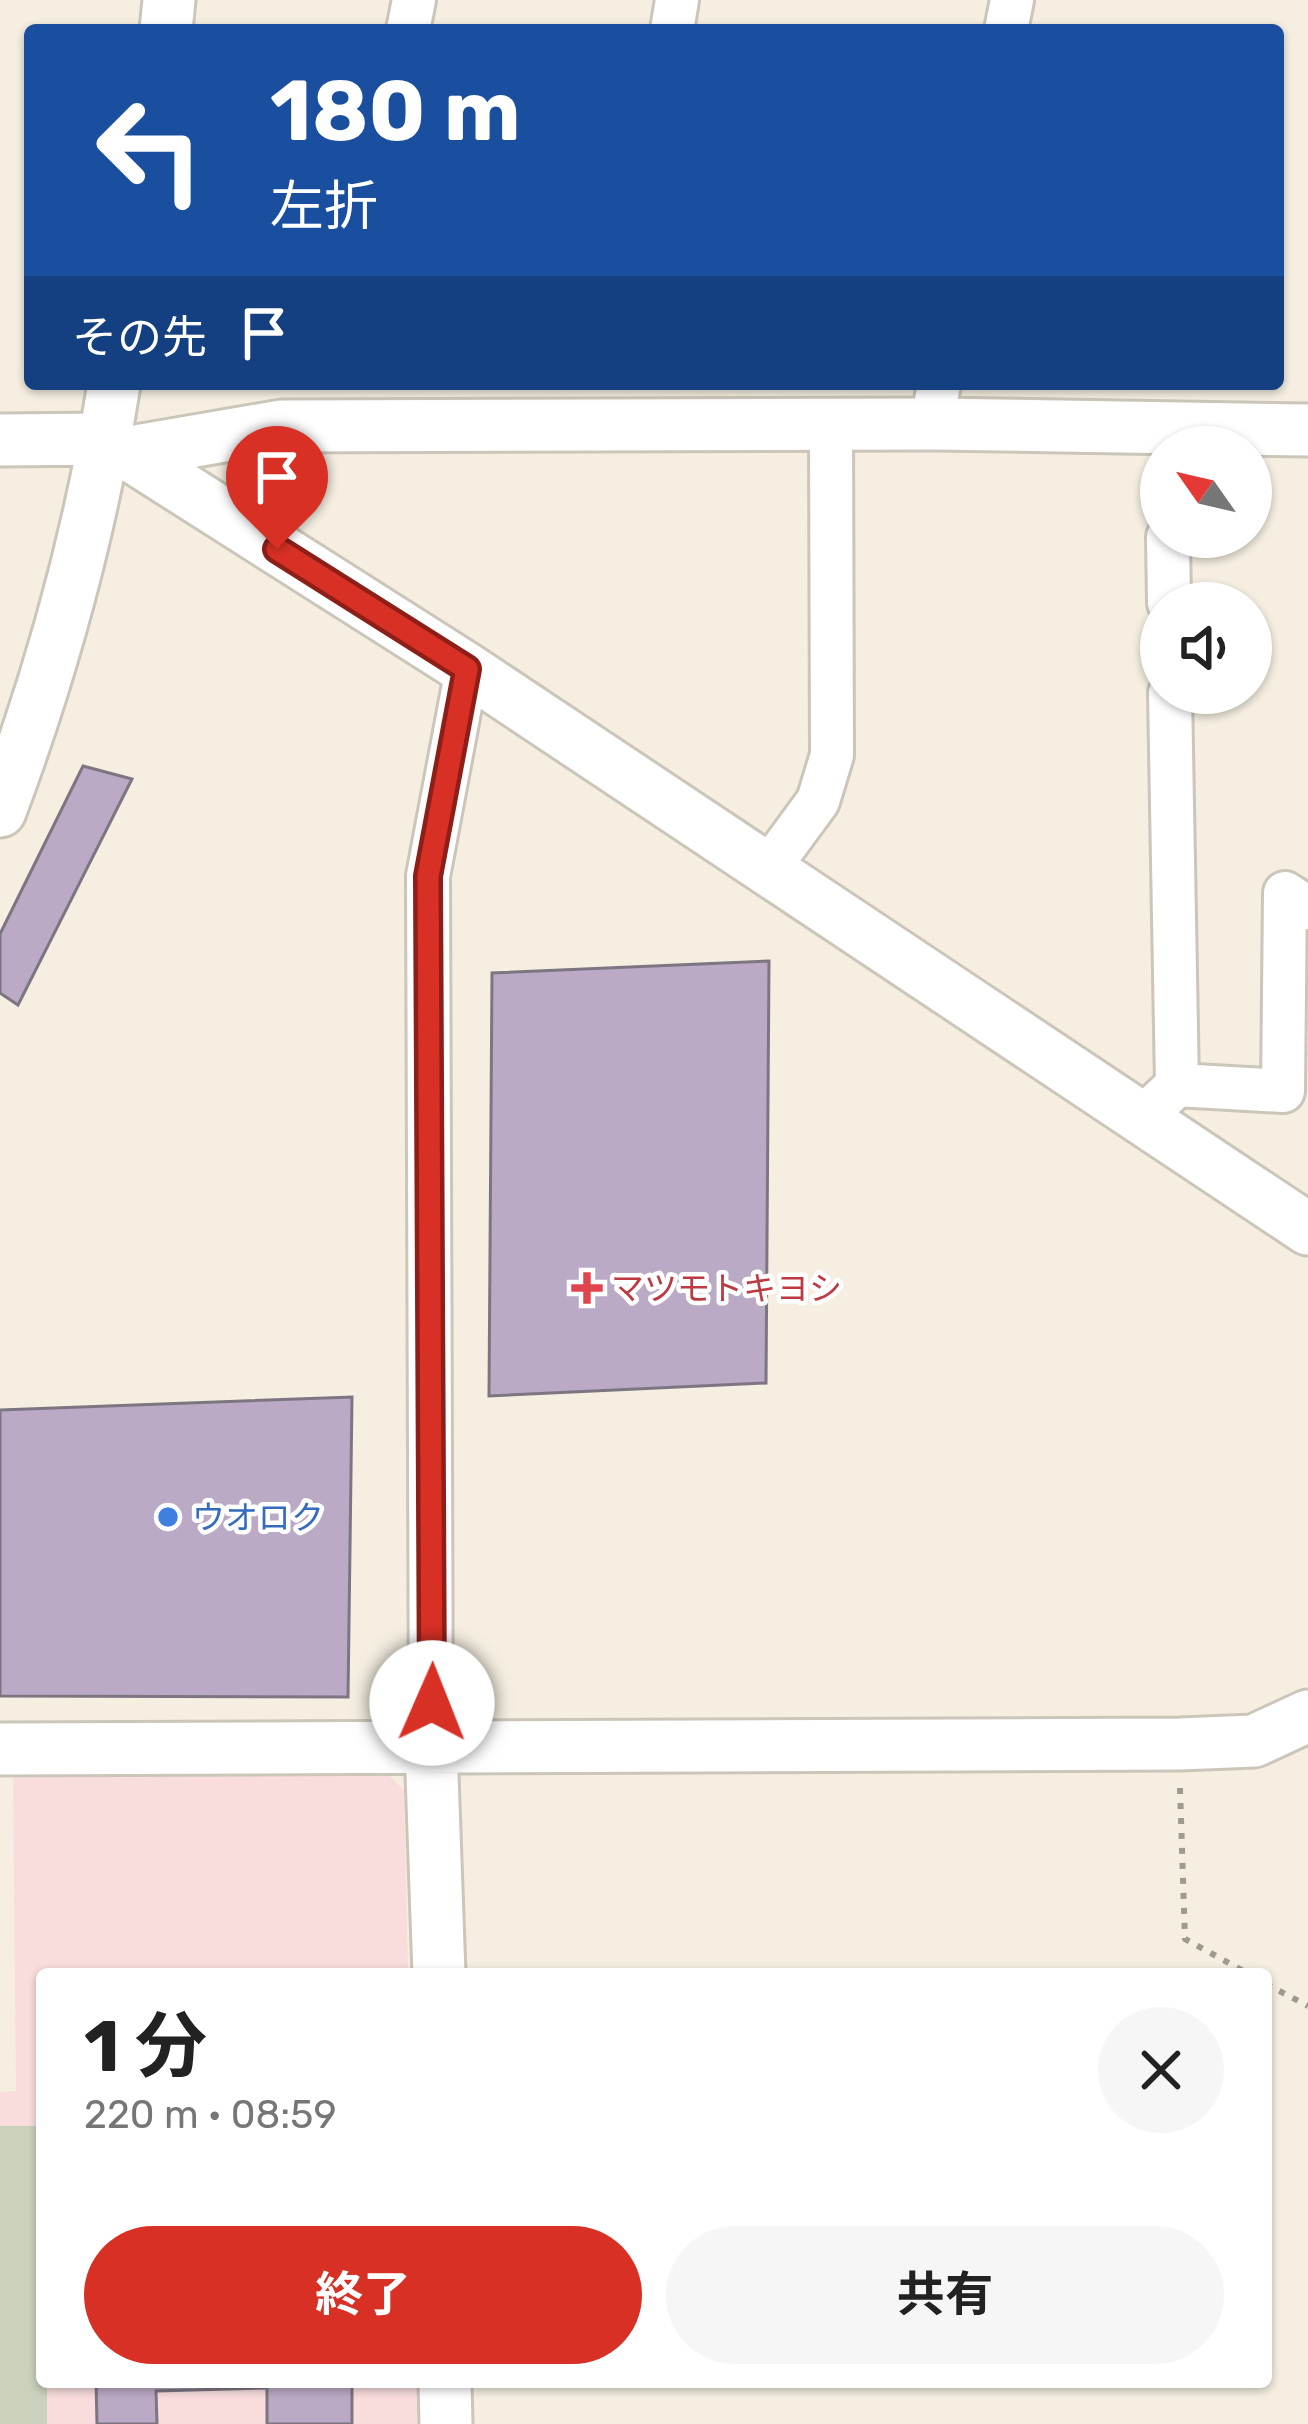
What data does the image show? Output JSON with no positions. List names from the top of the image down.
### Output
{
  "places": {
    "health": ["マツモトキヨシ"],
    "other": ["ウオロク"]
  },
  "north": "top left",
  "page": {
    "turn": ["180 m", "左折"],
    "then": "その先",
    "heading": ["1 分", "220 m · 08:59"],
    "buttons": ["終了", "共有"]
  }
}
